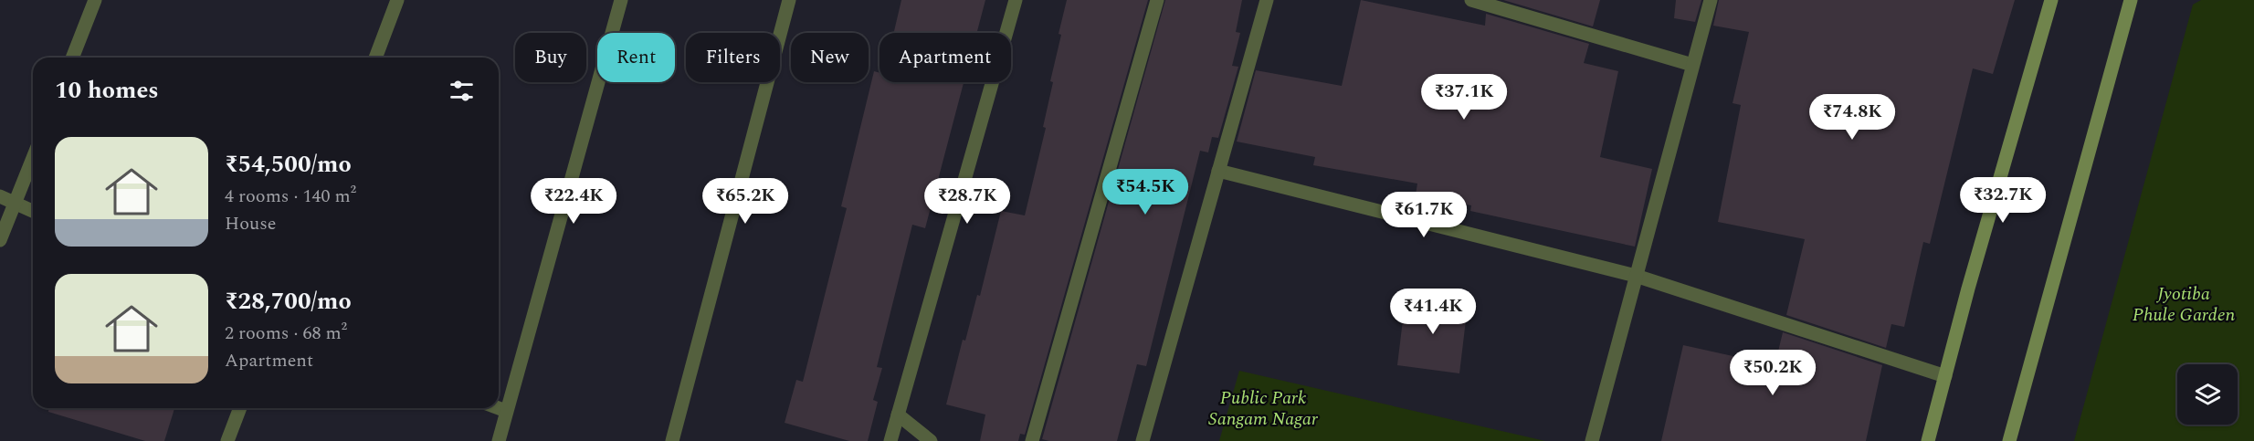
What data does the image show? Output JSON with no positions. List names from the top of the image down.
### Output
{
  "parks": ["Jyotiba Phule Garden", "Public Park Sangam Nagar"],
  "page": {
    "chip": [
      "Buy",
      "Rent",
      "Filters",
      "New",
      "Apartment"
    ],
    "heading": "10 homes",
    "price": [
      "₹37.1K",
      "₹74.8K",
      "₹54.5K",
      "₹32.7K",
      "₹22.4K",
      "₹65.2K",
      "₹28.7K",
      "₹61.7K",
      "₹41.4K",
      "₹50.2K"
    ],
    "list": [
      {
        "name": "₹54,500/mo",
        "note": "4 rooms · 140 m² · House"
      },
      {
        "name": "₹28,700/mo",
        "note": "2 rooms · 68 m² · Apartment"
      }
    ]
  }
}
